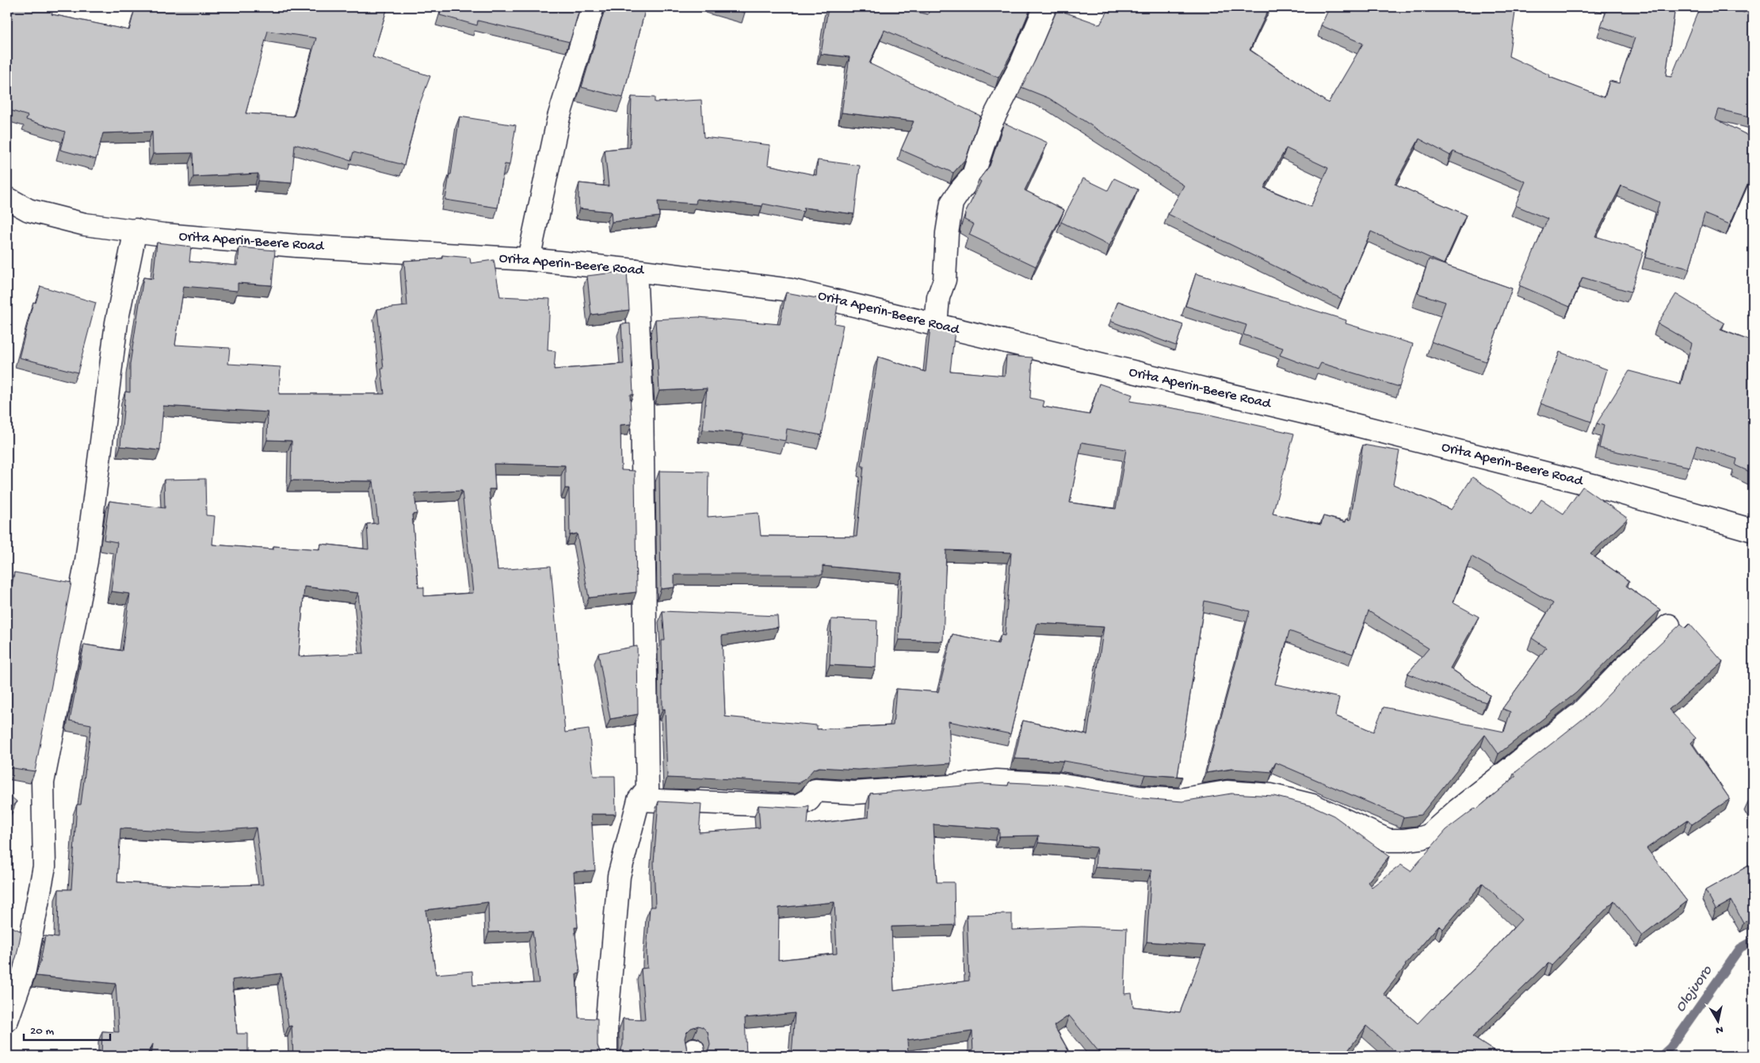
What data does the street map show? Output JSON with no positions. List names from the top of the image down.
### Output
{
  "streets": {
    "street": ["Orita Aperin-Beere Road"]
  },
  "water": ["Olojuoro"],
  "scale_bar": "20 m",
  "north": "bottom"
}
